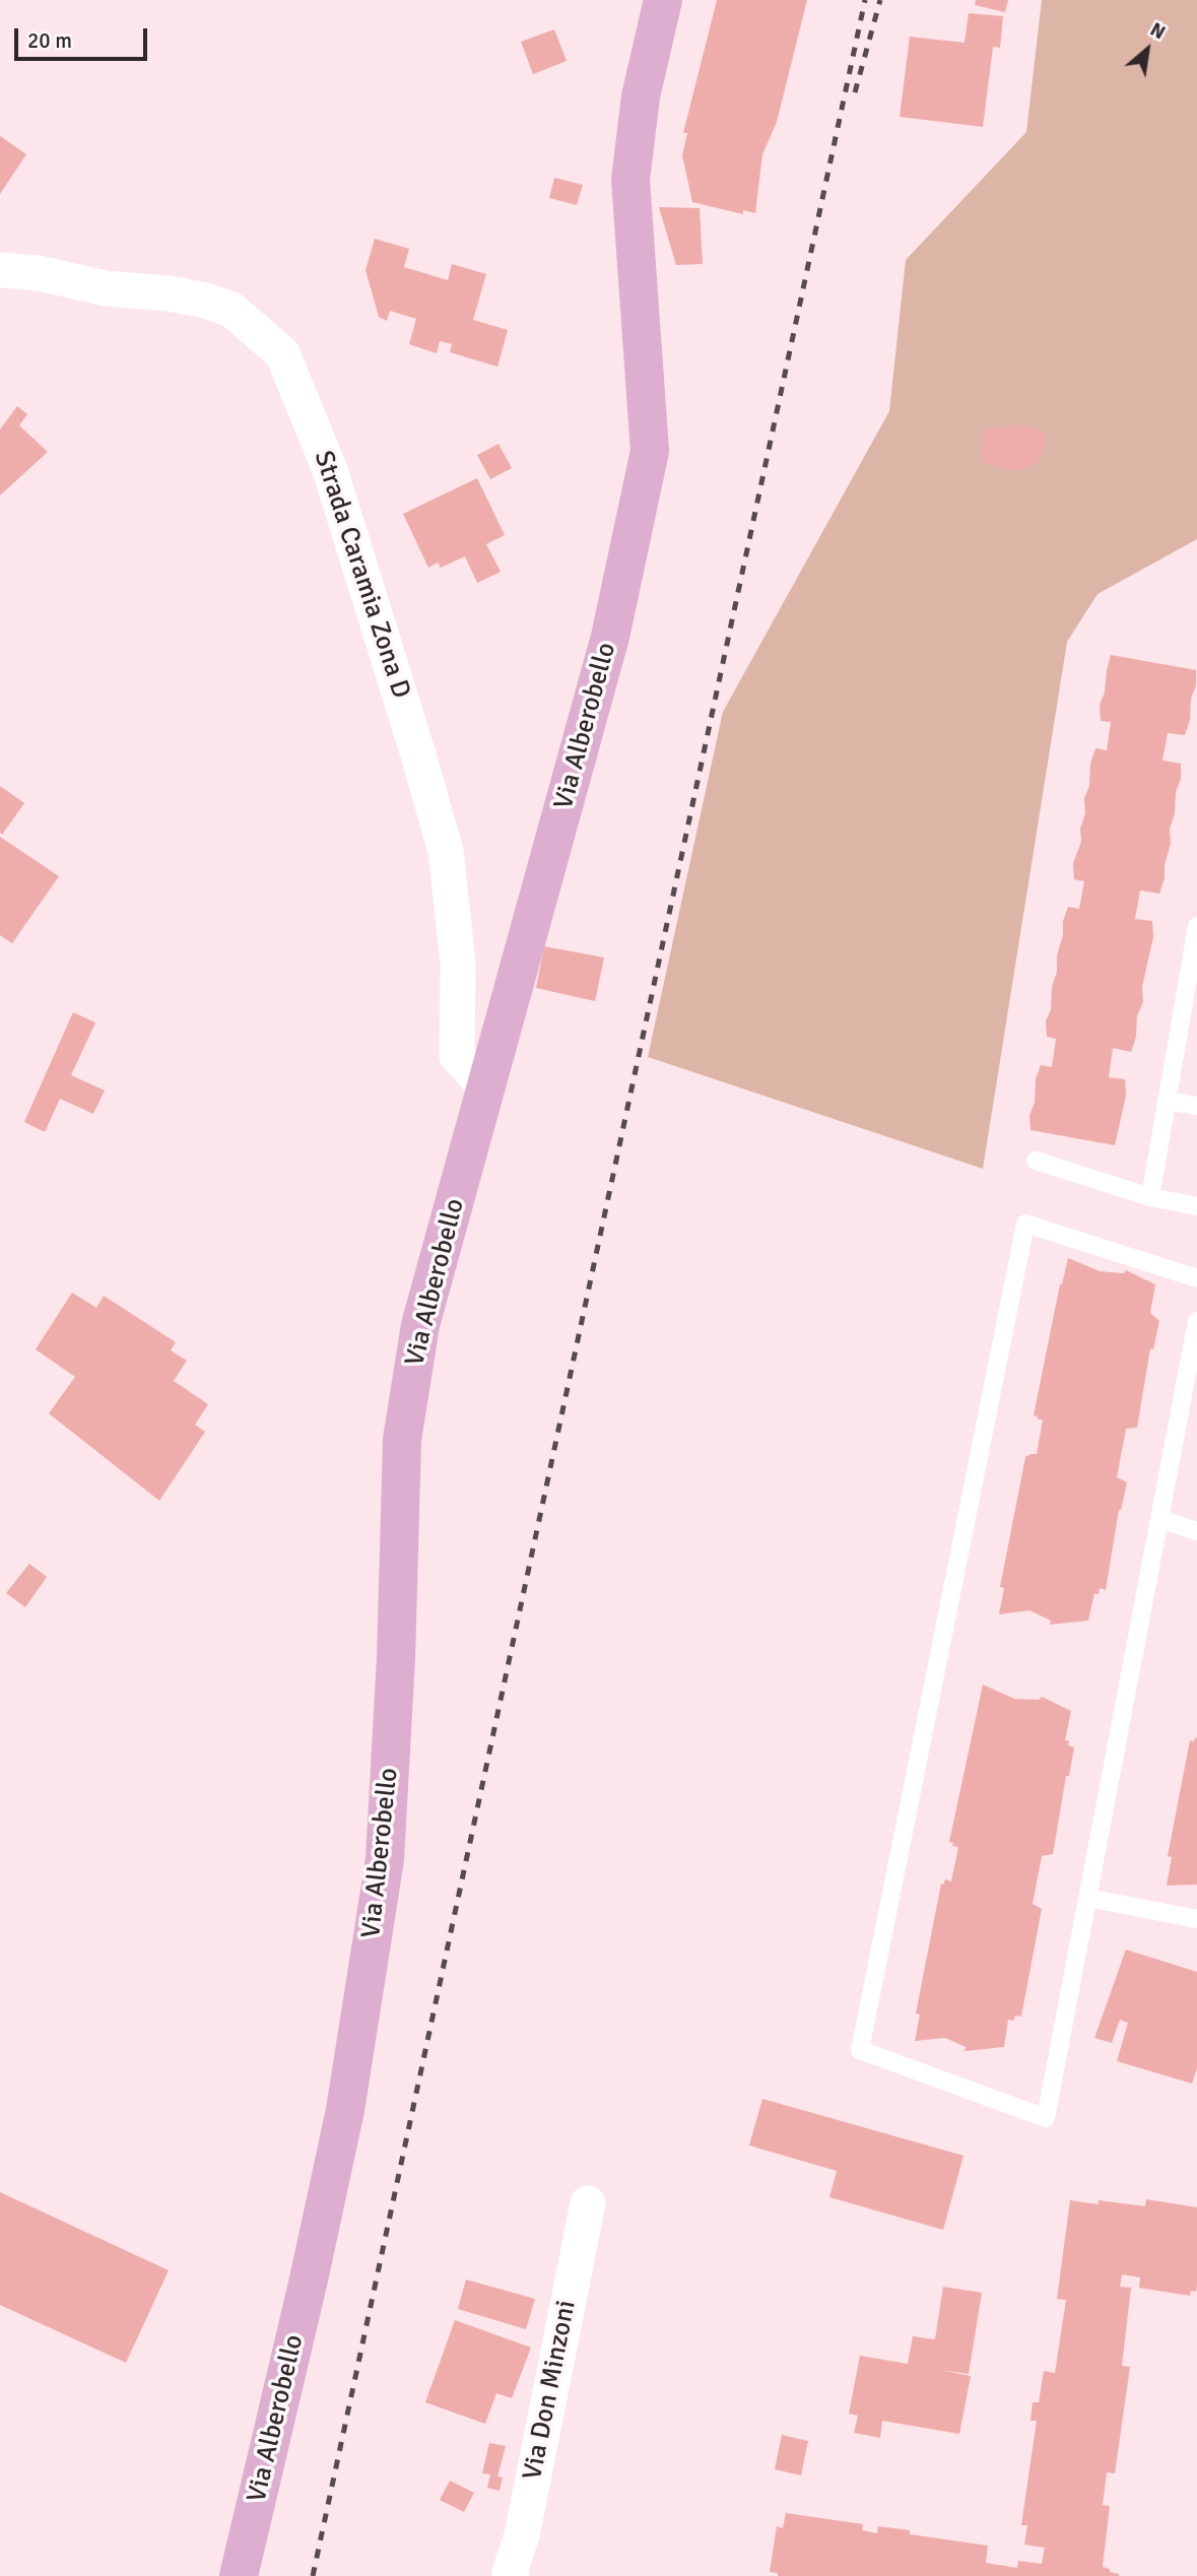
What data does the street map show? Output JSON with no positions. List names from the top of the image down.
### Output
{
  "streets": {
    "main road": ["Via Alberobello"],
    "street": ["Strada Caramia Zona D", "Via Don Minzoni"]
  },
  "crossings": [
    ["Strada Caramia Zona D", "Via Alberobello"]
  ],
  "scale_bar": "20 m",
  "north": "top right"
}
